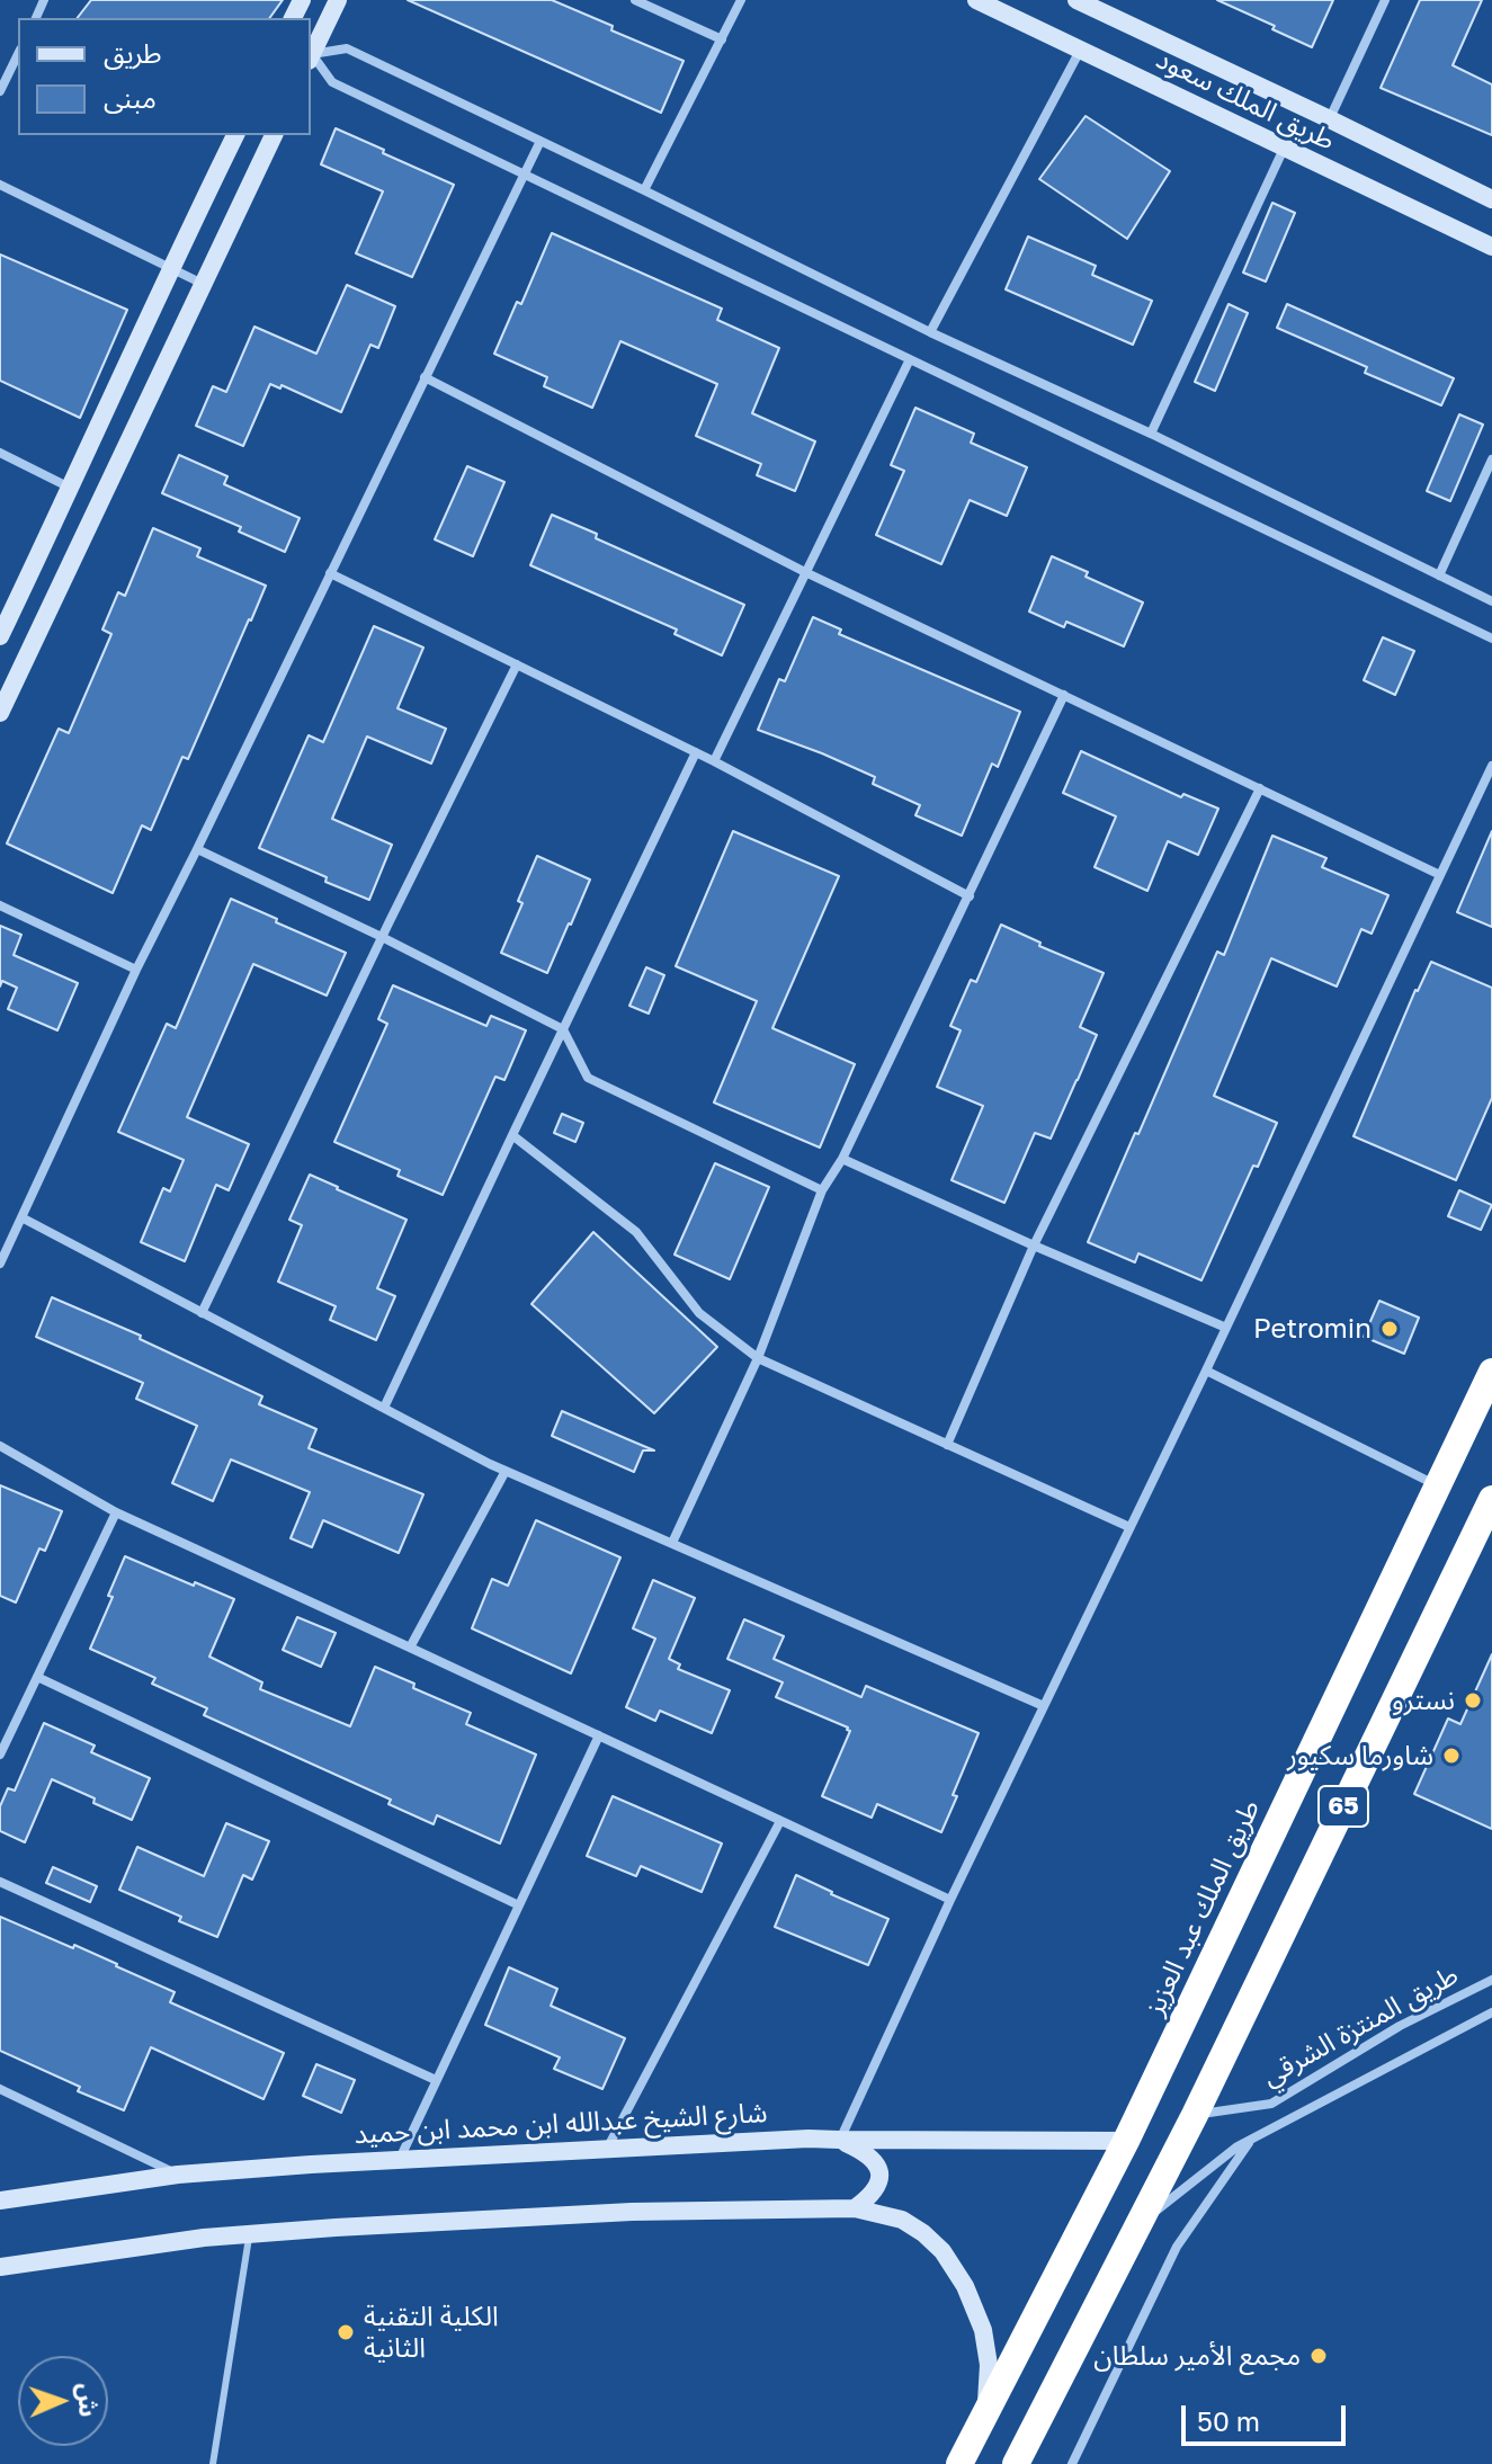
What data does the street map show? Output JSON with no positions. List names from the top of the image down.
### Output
{
  "streets": {
    "highway": ["65", "طريق الملك عبد العزيز"],
    "street": ["طريق الملك سعود", "طريق المنتزة الشرقي", "شارع الشيخ عبدالله ابن محمد ابن حميد"]
  },
  "crossings": [
    ["65", "طريق المنتزة الشرقي"],
    ["طريق الملك عبد العزيز", "شارع الشيخ عبدالله ابن محمد ابن حميد"]
  ],
  "places": [
    "Petromin",
    "نسترو",
    "شاورما سكيور",
    "الكلية التقنية الثانية",
    "مجمع الأمير سلطان"
  ],
  "legend": ["طريق", "مبنى"],
  "scale_bar": "50 m",
  "north": "right"
}
